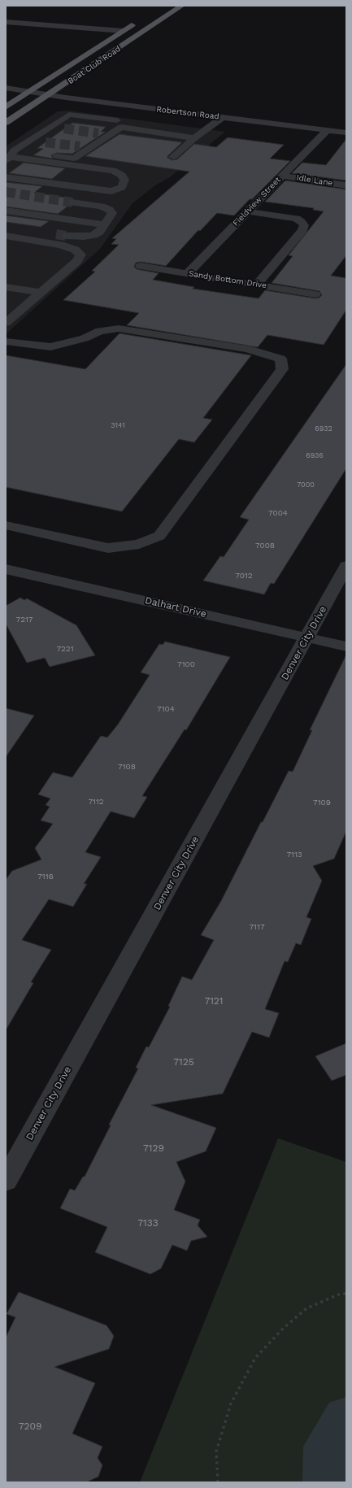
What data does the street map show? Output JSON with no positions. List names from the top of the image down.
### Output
{
  "streets": {
    "main road": ["Boat Club Road"],
    "street": [
      "Robertson Road",
      "Idle Lane",
      "Fieldview Street",
      "Sandy Bottom Drive",
      "Dalhart Drive",
      "Denver City Drive"
    ]
  },
  "crossings": [
    ["Boat Club Road", "Robertson Road"],
    ["Robertson Road", "Fieldview Street"],
    ["Idle Lane", "Fieldview Street"],
    ["Fieldview Street", "Sandy Bottom Drive"],
    ["Dalhart Drive", "Denver City Drive"]
  ],
  "house_numbers": [
    "3141",
    "6932",
    "6936",
    "7000",
    "7004",
    "7008",
    "7012",
    "7217",
    "7221",
    "7100",
    "7104",
    "7108",
    "7112",
    "7109",
    "7113",
    "7116",
    "7117",
    "7121",
    "7125",
    "7129",
    "7133",
    "7209"
  ]
}
